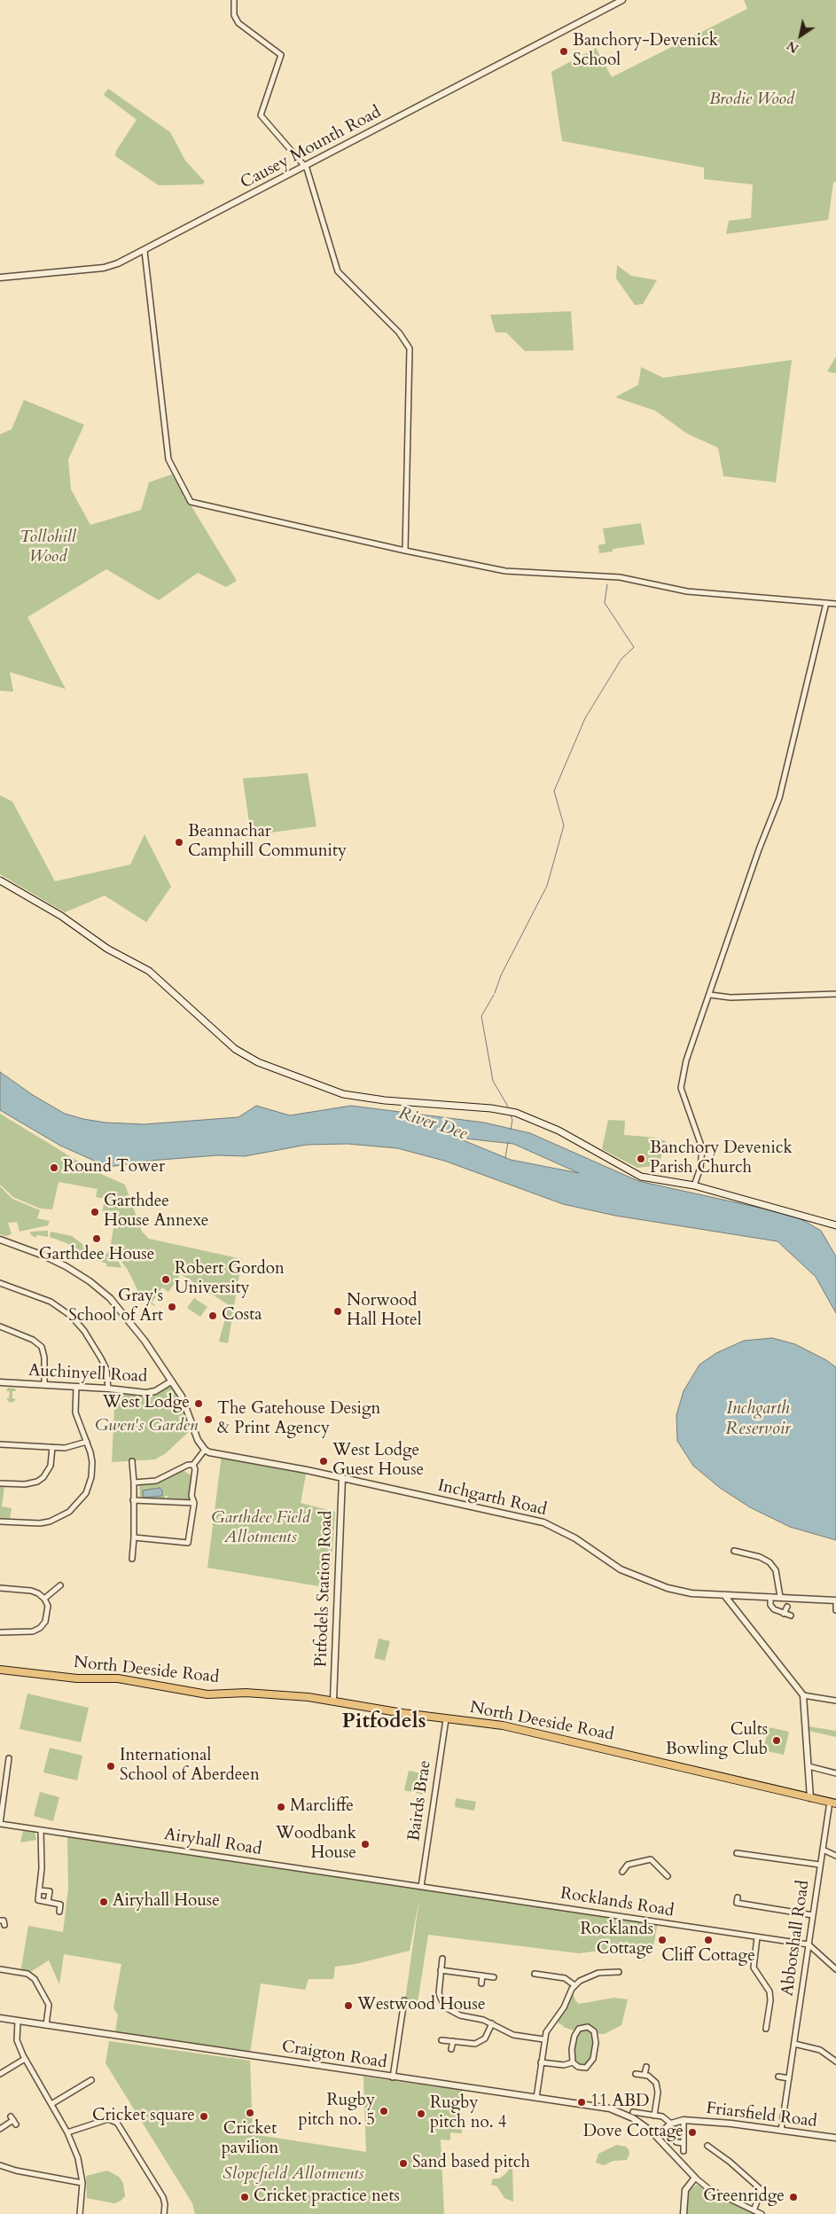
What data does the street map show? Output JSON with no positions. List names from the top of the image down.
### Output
{
  "streets": {
    "main road": ["North Deeside Road"],
    "street": [
      "Causey Mounth Road",
      "Auchinyell Road",
      "Inchgarth Road",
      "Pitfodels Station Road",
      "Bairds Brae",
      "Airyhall Road",
      "Rocklands Road",
      "Abbotshall Road",
      "Craigton Road",
      "Friarsfield Road"
    ]
  },
  "crossings": [
    ["Inchgarth Road", "Pitfodels Station Road"],
    ["Pitfodels Station Road", "North Deeside Road"],
    ["North Deeside Road", "Bairds Brae"],
    ["North Deeside Road", "Abbotshall Road"],
    ["Bairds Brae", "Airyhall Road"],
    ["Bairds Brae", "Rocklands Road"],
    ["Airyhall Road", "Rocklands Road"],
    ["Rocklands Road", "Abbotshall Road"],
    ["Abbotshall Road", "Friarsfield Road"]
  ],
  "districts": ["Pitfodels"],
  "water": ["River Dee", "Inchgarth Reservoir"],
  "parks": [
    "Brodie Wood",
    "Tollohill Wood",
    "Gwen's Garden",
    "Garthdee Field Allotments",
    "Slopefield Allotments"
  ],
  "places": [
    "Banchory-Devenick School",
    "Beannachar Camphill Community",
    "Banchory Devenick Parish Church",
    "Round Tower",
    "Garthdee House Annexe",
    "Garthdee House",
    "Robert Gordon University",
    "Gray's School of Art",
    "Norwood Hall Hotel",
    "Costa",
    "West Lodge",
    "The Gatehouse Design & Print Agency",
    "West Lodge Guest House",
    "Cults Bowling Club",
    "International School of Aberdeen",
    "Marcliffe",
    "Woodbank House",
    "Airyhall House",
    "Rocklands Cottage",
    "Cliff Cottage",
    "Westwood House",
    "11 ABD",
    "Rugby pitch no. 5",
    "Cricket pavilion",
    "Rugby pitch no. 4",
    "Cricket square",
    "Dove Cottage",
    "Sand based pitch",
    "Cricket practice nets",
    "Greenridge"
  ],
  "north": "bottom left"
}
